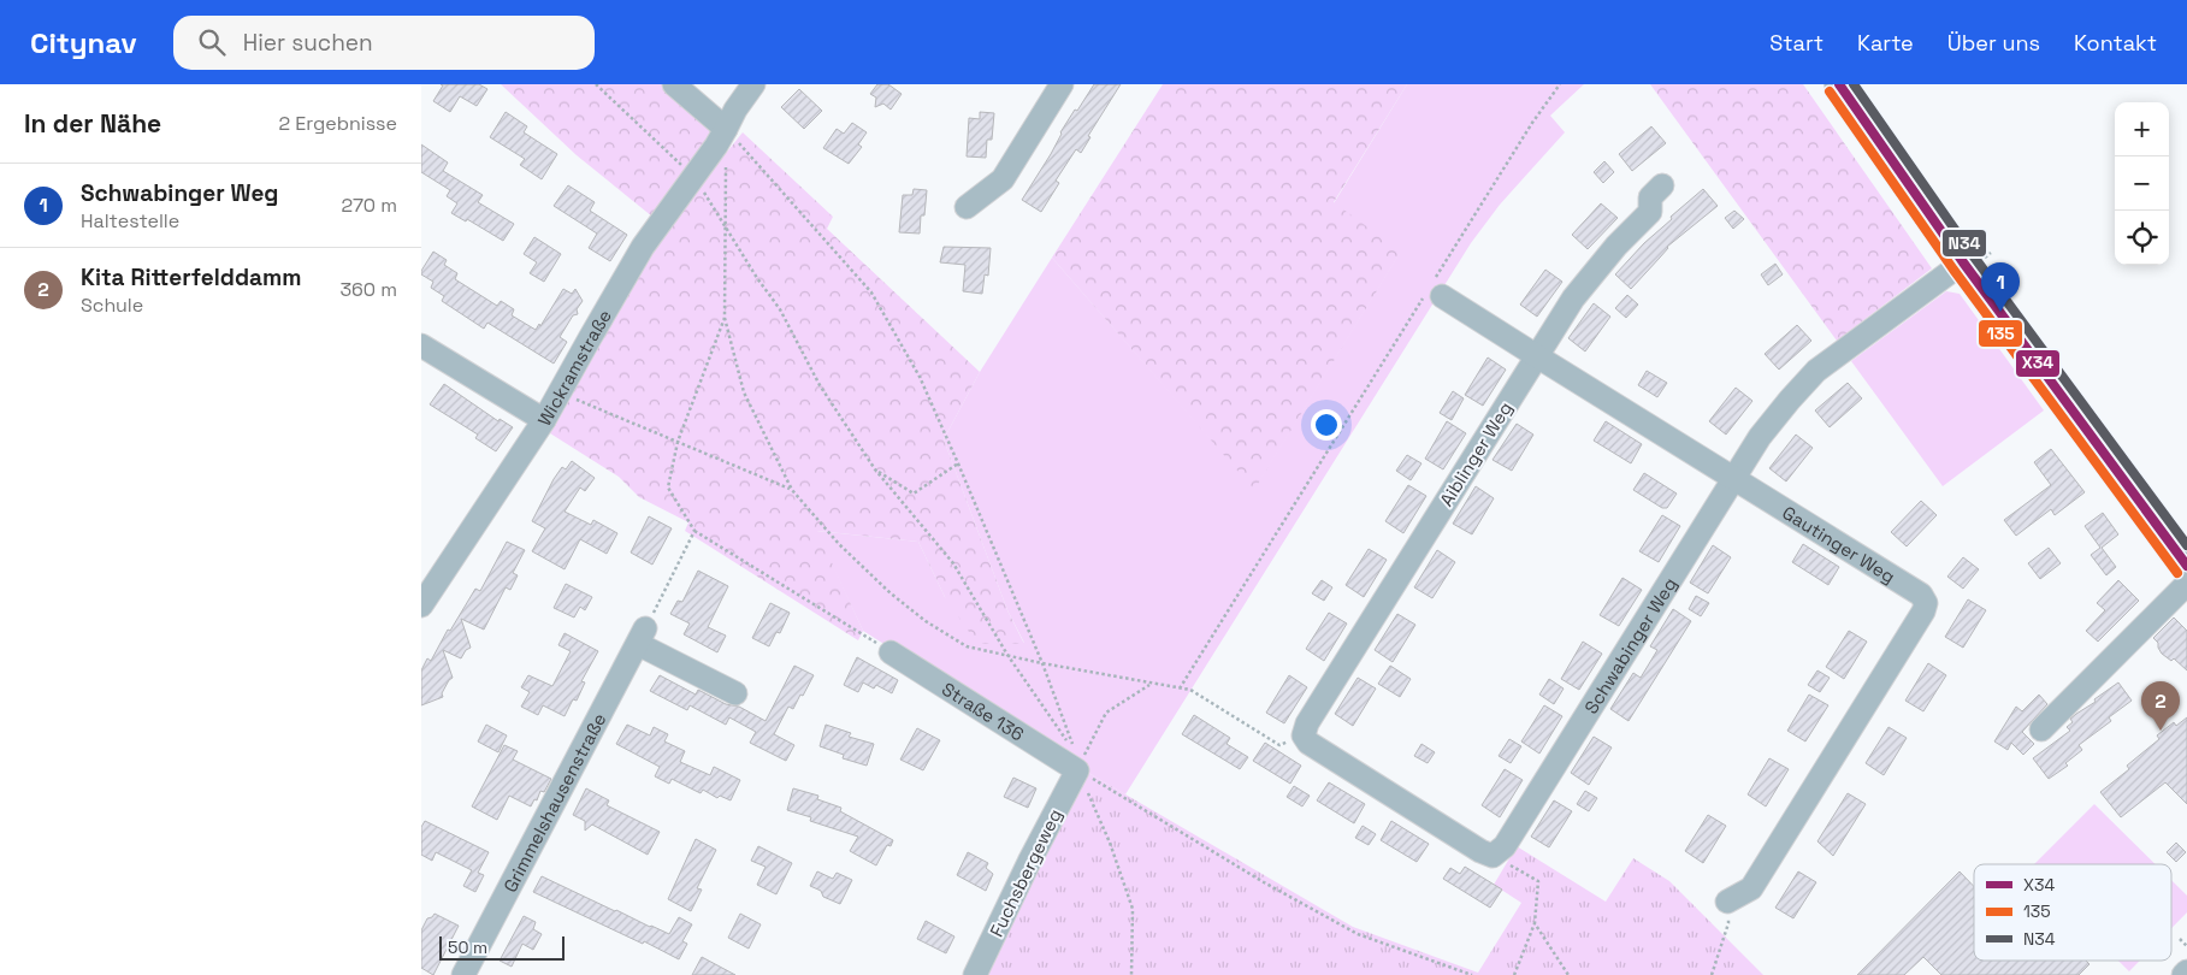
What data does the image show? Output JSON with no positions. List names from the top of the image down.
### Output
{
  "streets": {
    "street": [
      "Wickramstraße",
      "Aiblinger Weg",
      "Gautinger Weg",
      "Schwabinger Weg",
      "Straße 136",
      "Grimmelshausenstraße",
      "Fuchsbergeweg"
    ]
  },
  "crossings": [
    ["Aiblinger Weg", "Gautinger Weg"],
    ["Gautinger Weg", "Schwabinger Weg"],
    ["Straße 136", "Fuchsbergeweg"]
  ],
  "lines": ["transit line X34", "transit line N34", "transit line 135"],
  "legend": ["X34", "135", "N34"],
  "scale_bar": "50 m",
  "page": {
    "header": "Citynav",
    "search": "Hier suchen",
    "nav": [
      "Start",
      "Karte",
      "Über uns",
      "Kontakt"
    ],
    "heading": ["In der Nähe", "2 Ergebnisse"],
    "map_buttons": ["+", "−"],
    "list": [
      {
        "mark": "1",
        "name": "Schwabinger Weg",
        "note": "Haltestelle",
        "value": "270 m"
      },
      {
        "mark": "2",
        "name": "Kita Ritterfelddamm",
        "note": "Schule",
        "value": "360 m"
      }
    ],
    "pins": ["1", "2"],
    "scale": "50 m"
  }
}
